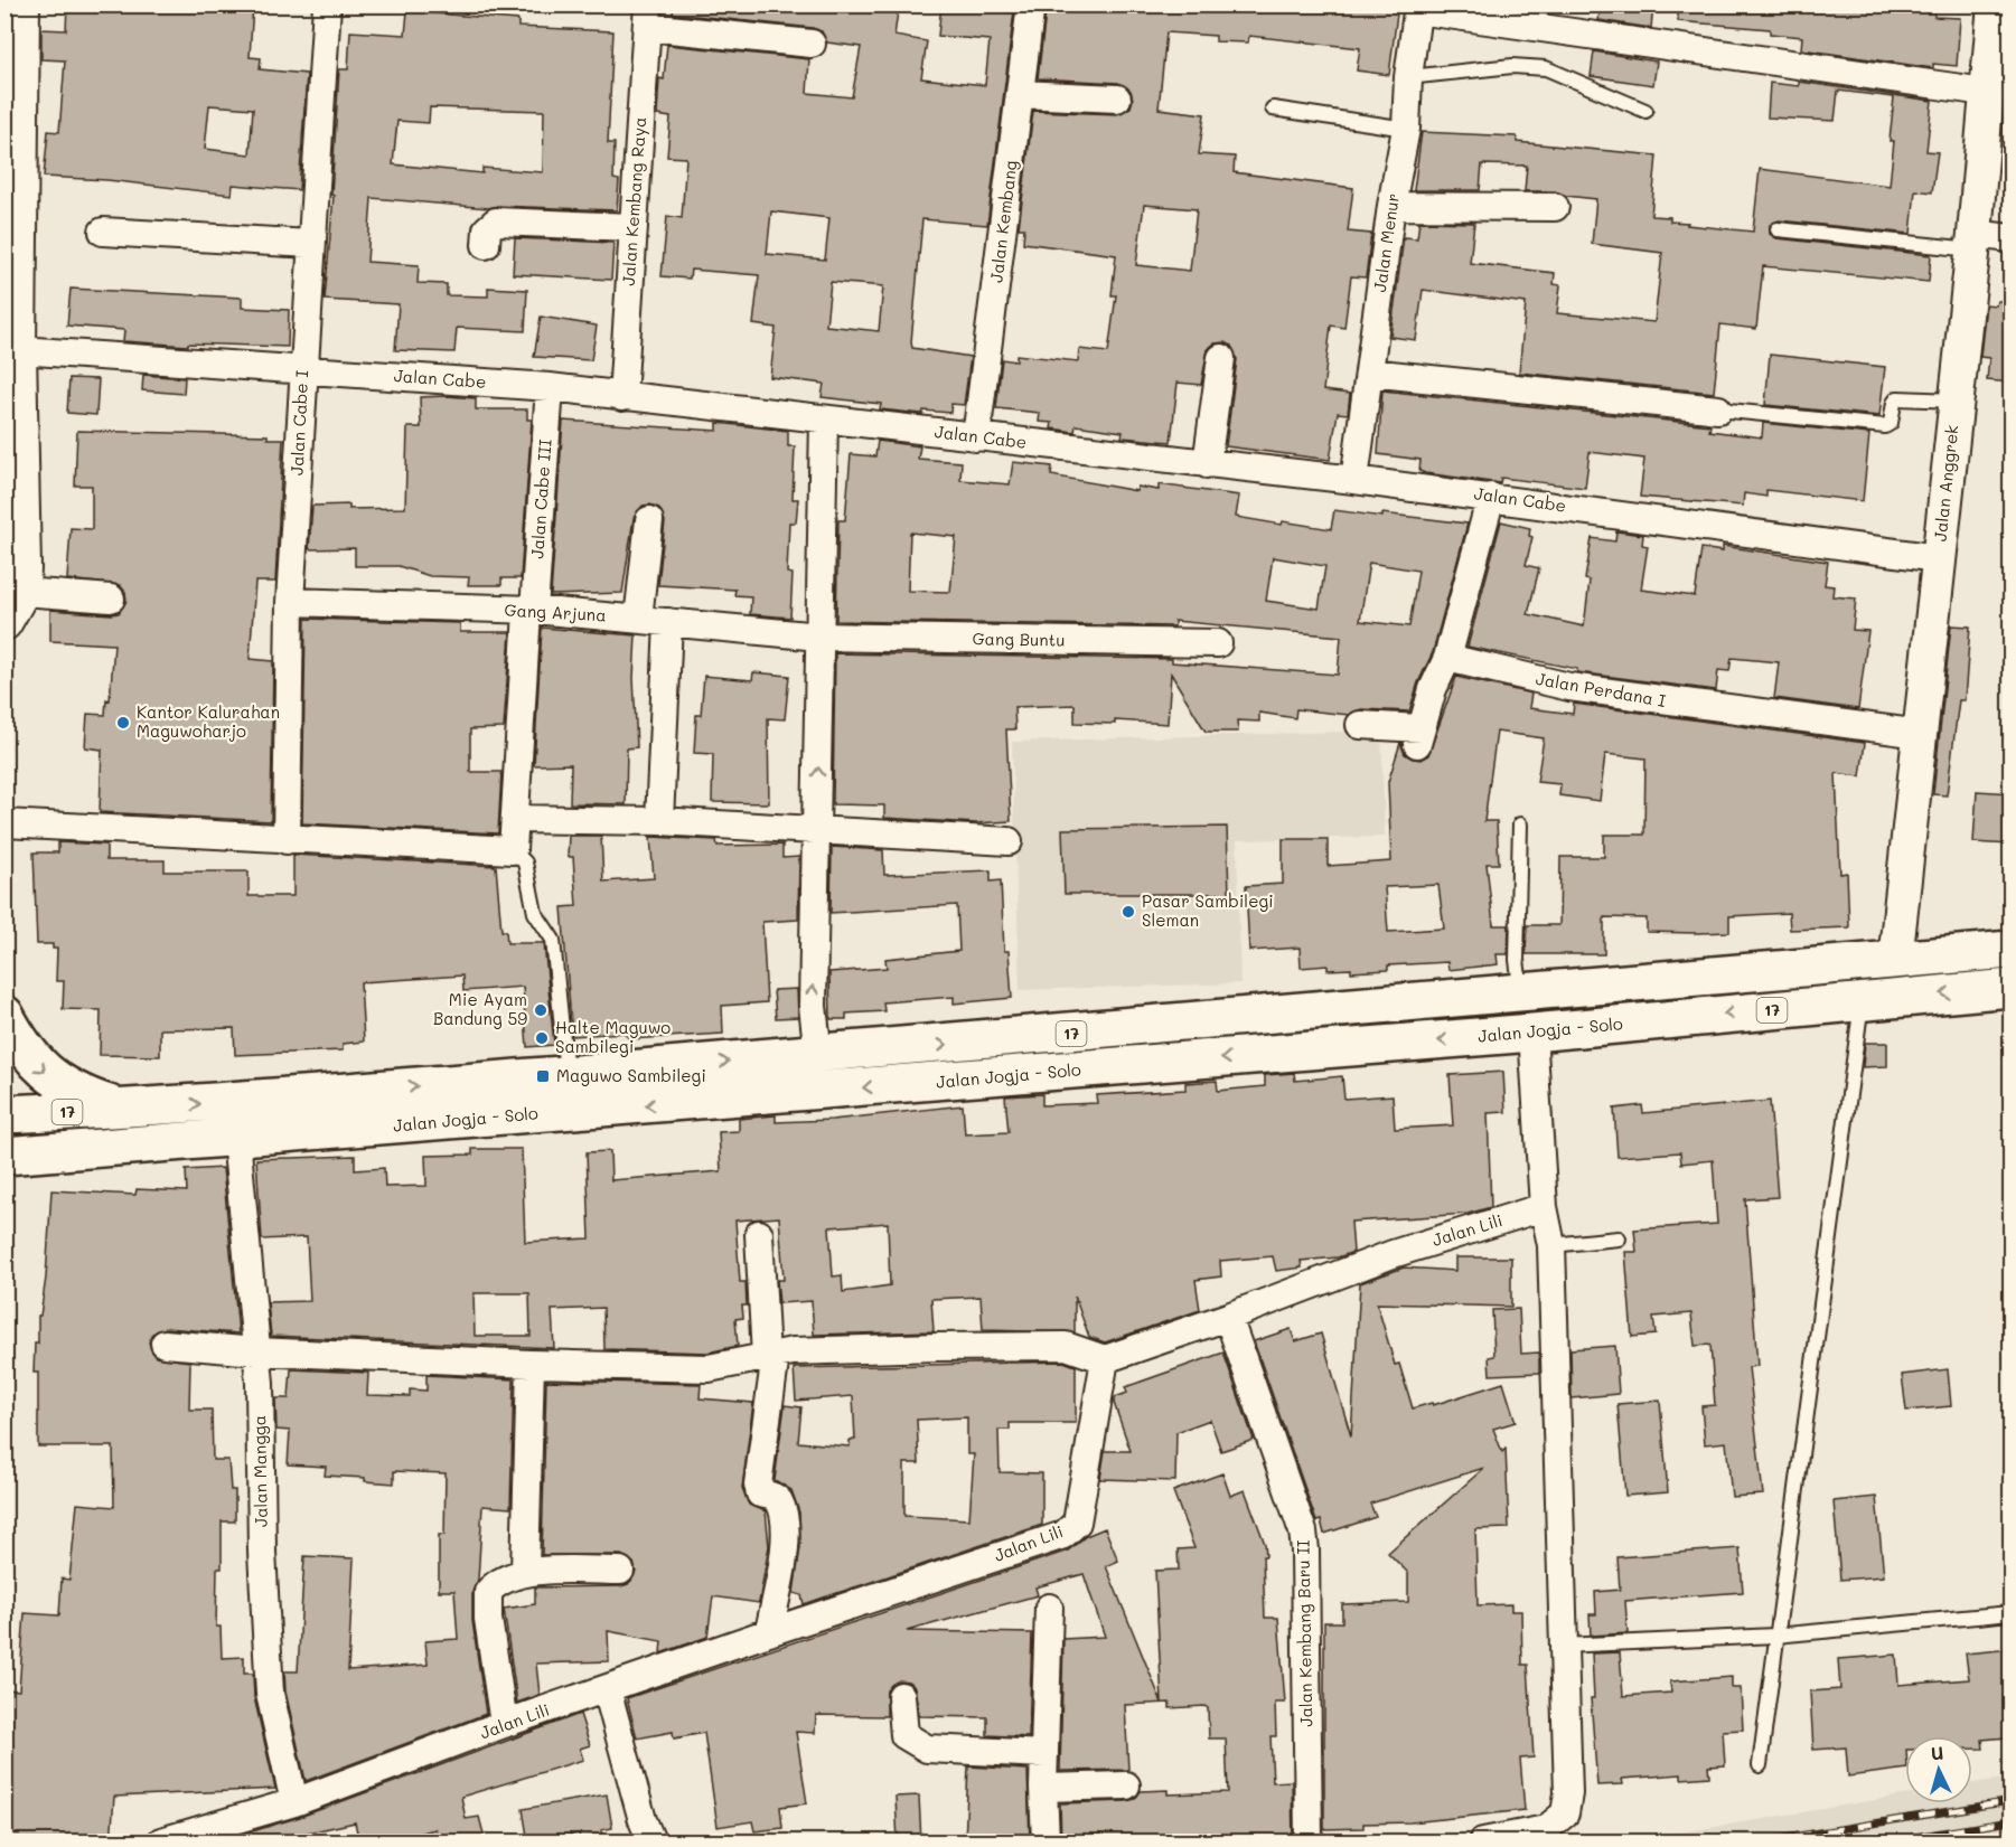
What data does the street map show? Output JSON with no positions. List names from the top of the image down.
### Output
{
  "streets": {
    "highway": ["17", "Jalan Jogja - Solo"],
    "street": [
      "Jalan Kembang Raya",
      "Jalan Kembang",
      "Jalan Menur",
      "Jalan Cabe",
      "Jalan Cabe I",
      "Jalan Anggrek",
      "Jalan Cabe III",
      "Gang Arjuna",
      "Gang Buntu",
      "Jalan Perdana I",
      "Jalan Lili",
      "Jalan Mangga",
      "Jalan Kembang Baru II"
    ]
  },
  "crossings": [
    ["Jalan Kembang Raya", "Jalan Cabe"],
    ["Jalan Kembang", "Jalan Cabe"],
    ["Jalan Menur", "Jalan Cabe"],
    ["Jalan Cabe", "Jalan Cabe I"],
    ["Jalan Cabe", "Jalan Anggrek"],
    ["Jalan Cabe", "Jalan Cabe III"],
    ["Jalan Cabe I", "Gang Arjuna"],
    ["Jalan Anggrek", "Jalan Perdana I"],
    ["Jalan Anggrek", "17"],
    ["Jalan Cabe III", "Gang Arjuna"],
    ["Gang Arjuna", "Gang Buntu"],
    ["Jalan Jogja - Solo", "Jalan Mangga"],
    ["Jalan Lili", "Jalan Mangga"],
    ["Jalan Lili", "Jalan Kembang Baru II"]
  ],
  "places": {
    "other": [
      "Kantor Kalurahan Maguwoharjo",
      "Pasar Sambilegi Sleman",
      "Mie Ayam Bandung 59",
      "Halte Maguwo Sambilegi"
    ],
    "transit": ["Maguwo Sambilegi"]
  },
  "north": "top"
}
